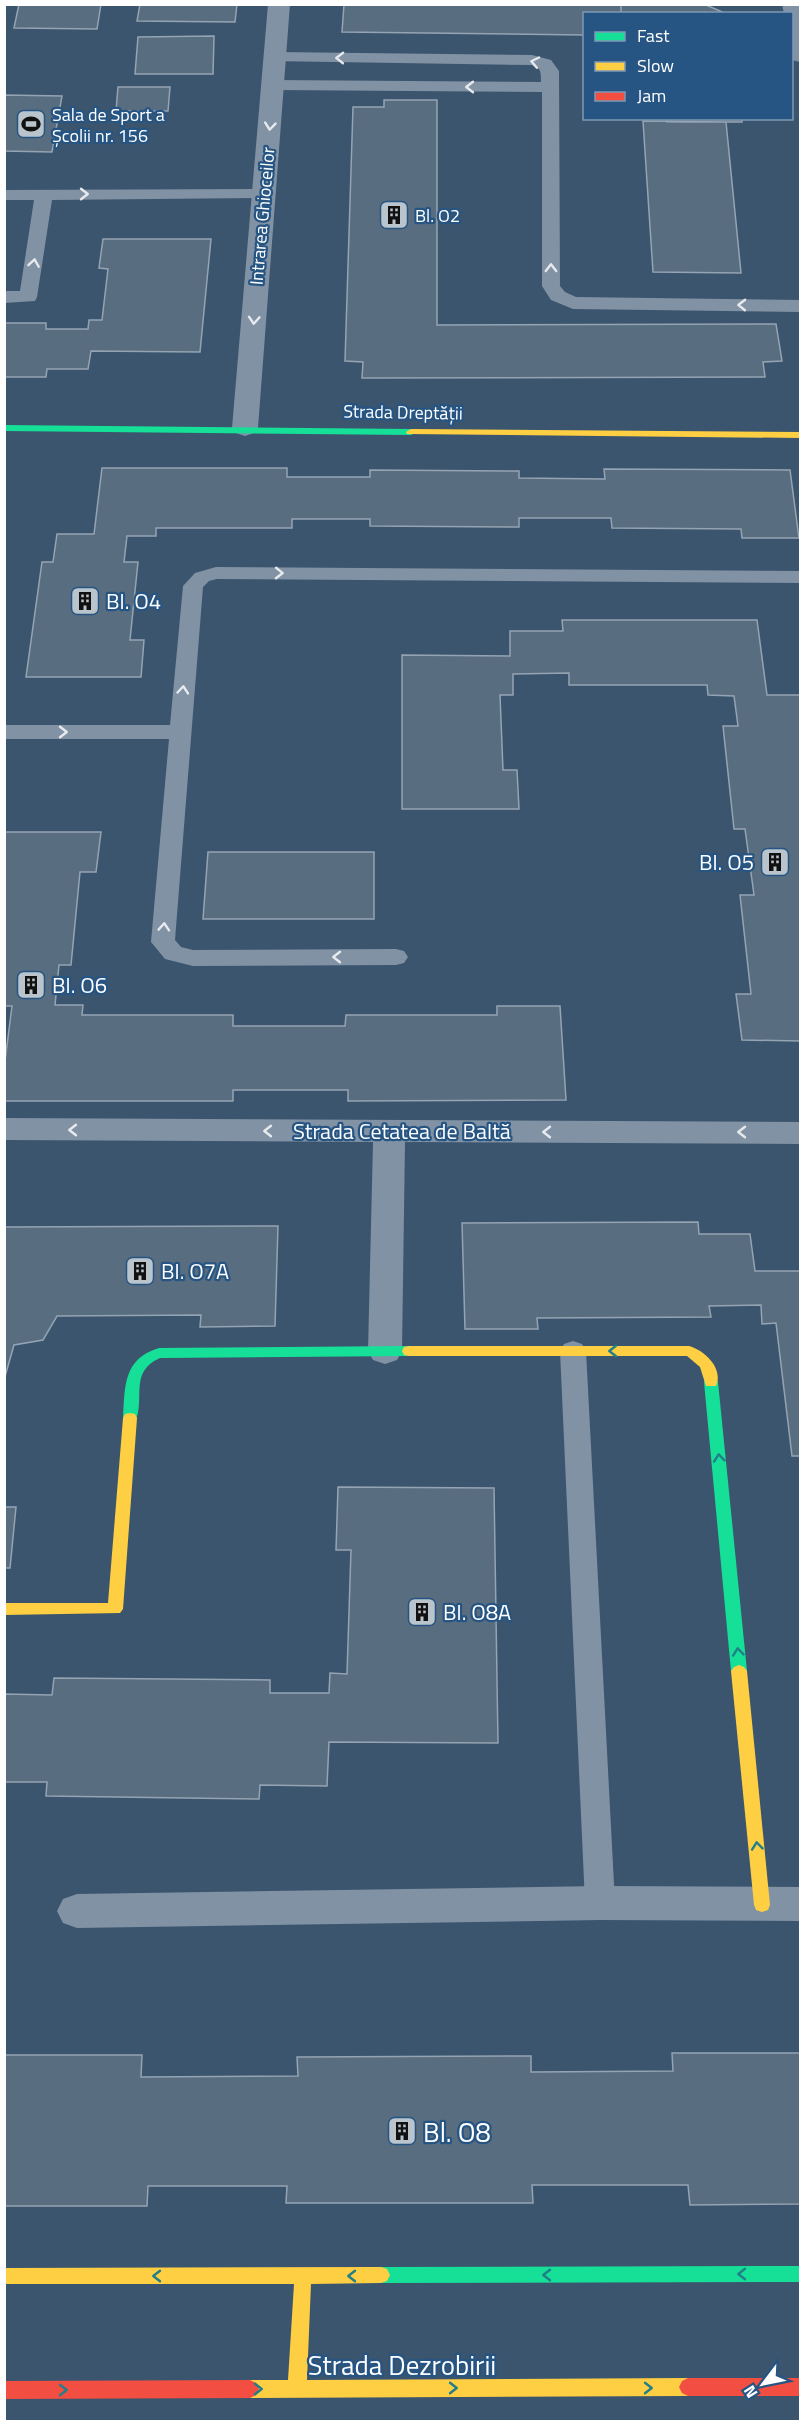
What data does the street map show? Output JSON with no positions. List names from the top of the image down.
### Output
{
  "streets": {
    "street": [
      "Intrarea Ghioceilor",
      "Strada Dreptății",
      "Strada Cetatea de Baltă",
      "Strada Dezrobirii"
    ]
  },
  "crossings": [
    ["Intrarea Ghioceilor", "Strada Dreptății"]
  ],
  "one_way": ["Intrarea Ghioceilor", "Strada Cetatea de Baltă"],
  "places": {
    "sports": ["Sala de Sport a Școlii nr. 156"],
    "building": [
      "Bl. O2",
      "Bl. O4",
      "Bl. O5",
      "Bl. O6",
      "Bl. O7A",
      "Bl. O8A",
      "Bl. O8"
    ]
  },
  "legend": ["Fast", "Slow", "Jam"],
  "north": "bottom left"
}
